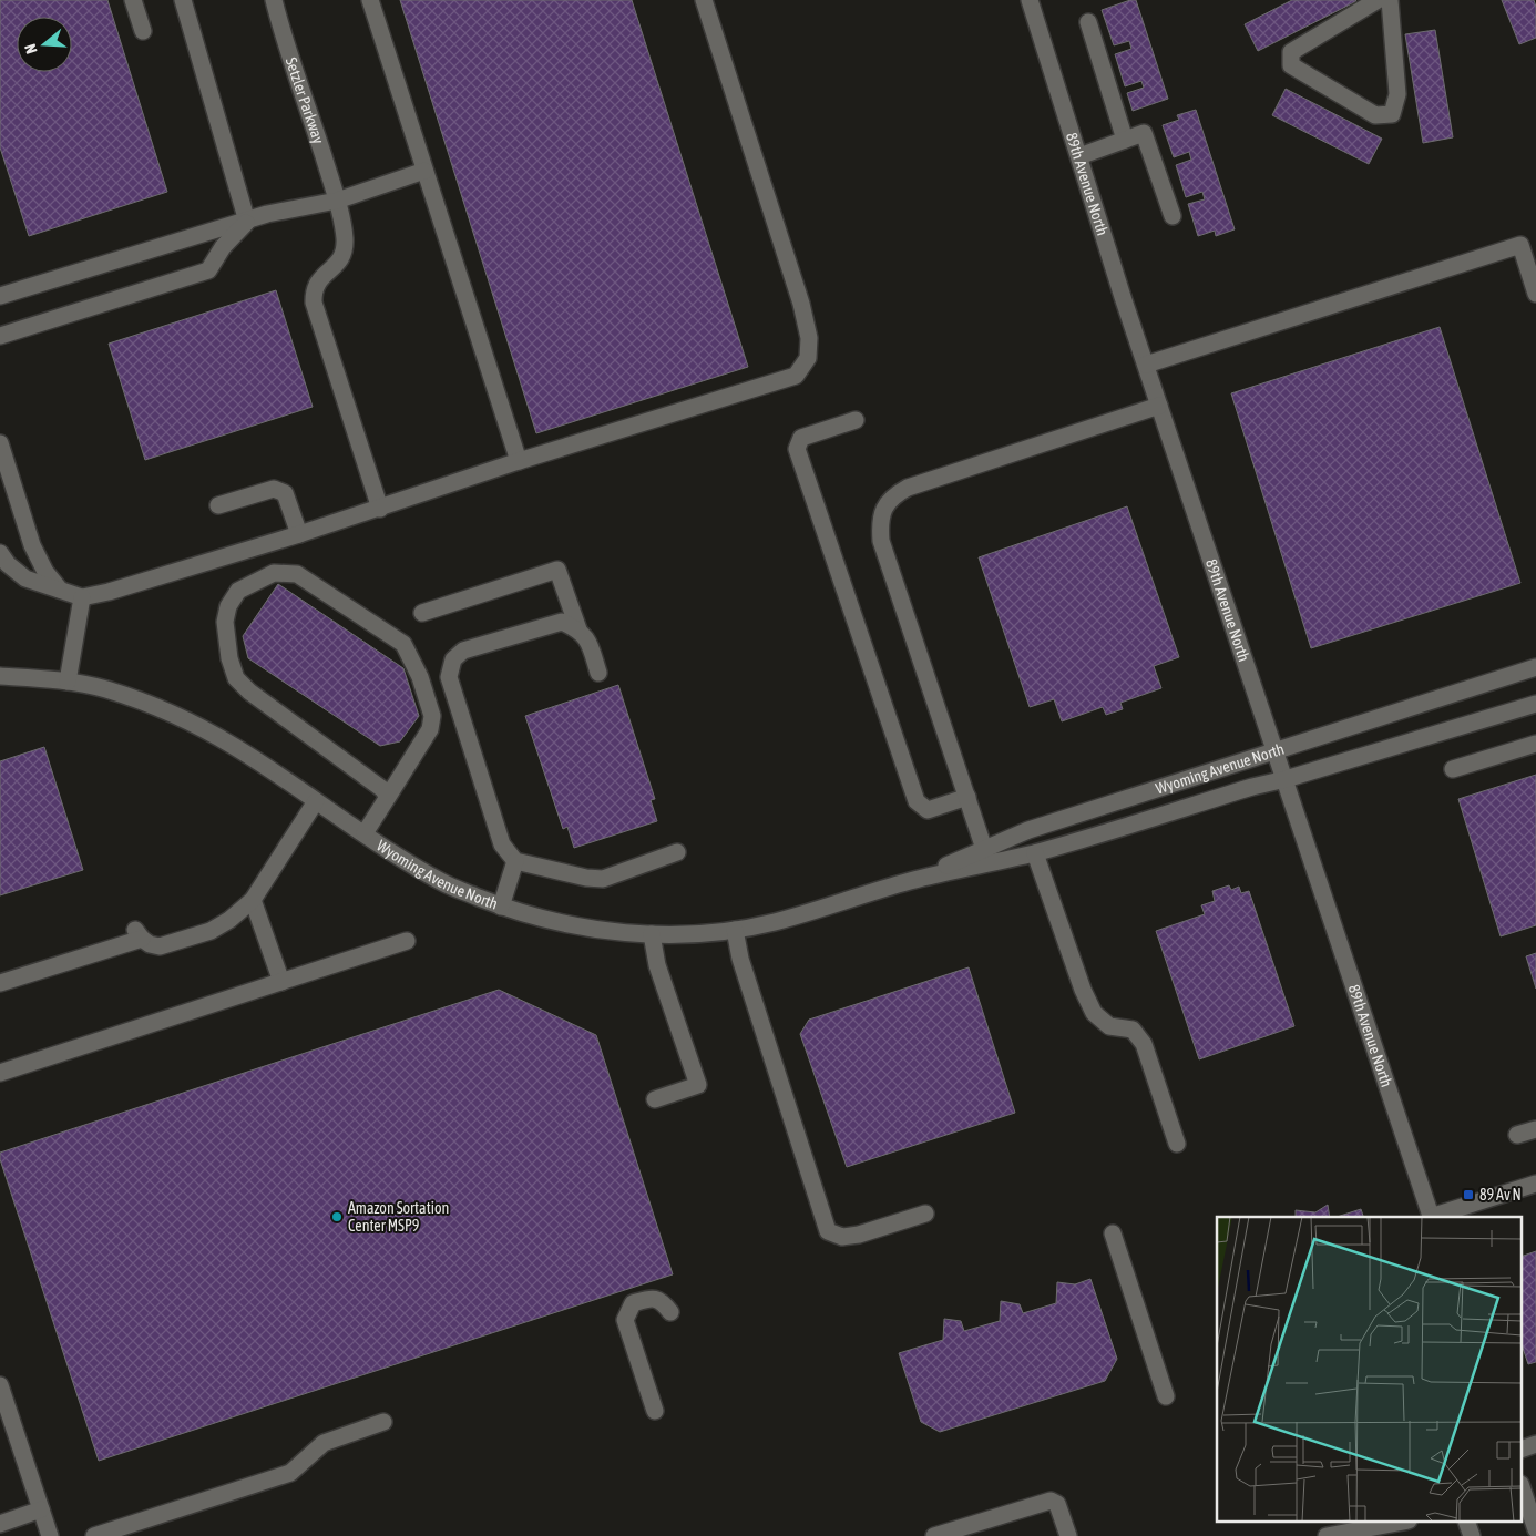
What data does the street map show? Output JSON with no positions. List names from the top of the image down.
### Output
{
  "streets": {
    "street": ["Setzler Parkway", "89th Avenue North", "Wyoming Avenue North"]
  },
  "crossings": [
    ["89th Avenue North", "Wyoming Avenue North"]
  ],
  "places": {
    "transit": ["89 Av N"],
    "other": ["Amazon Sortation Center MSP9"]
  },
  "north": "left"
}
